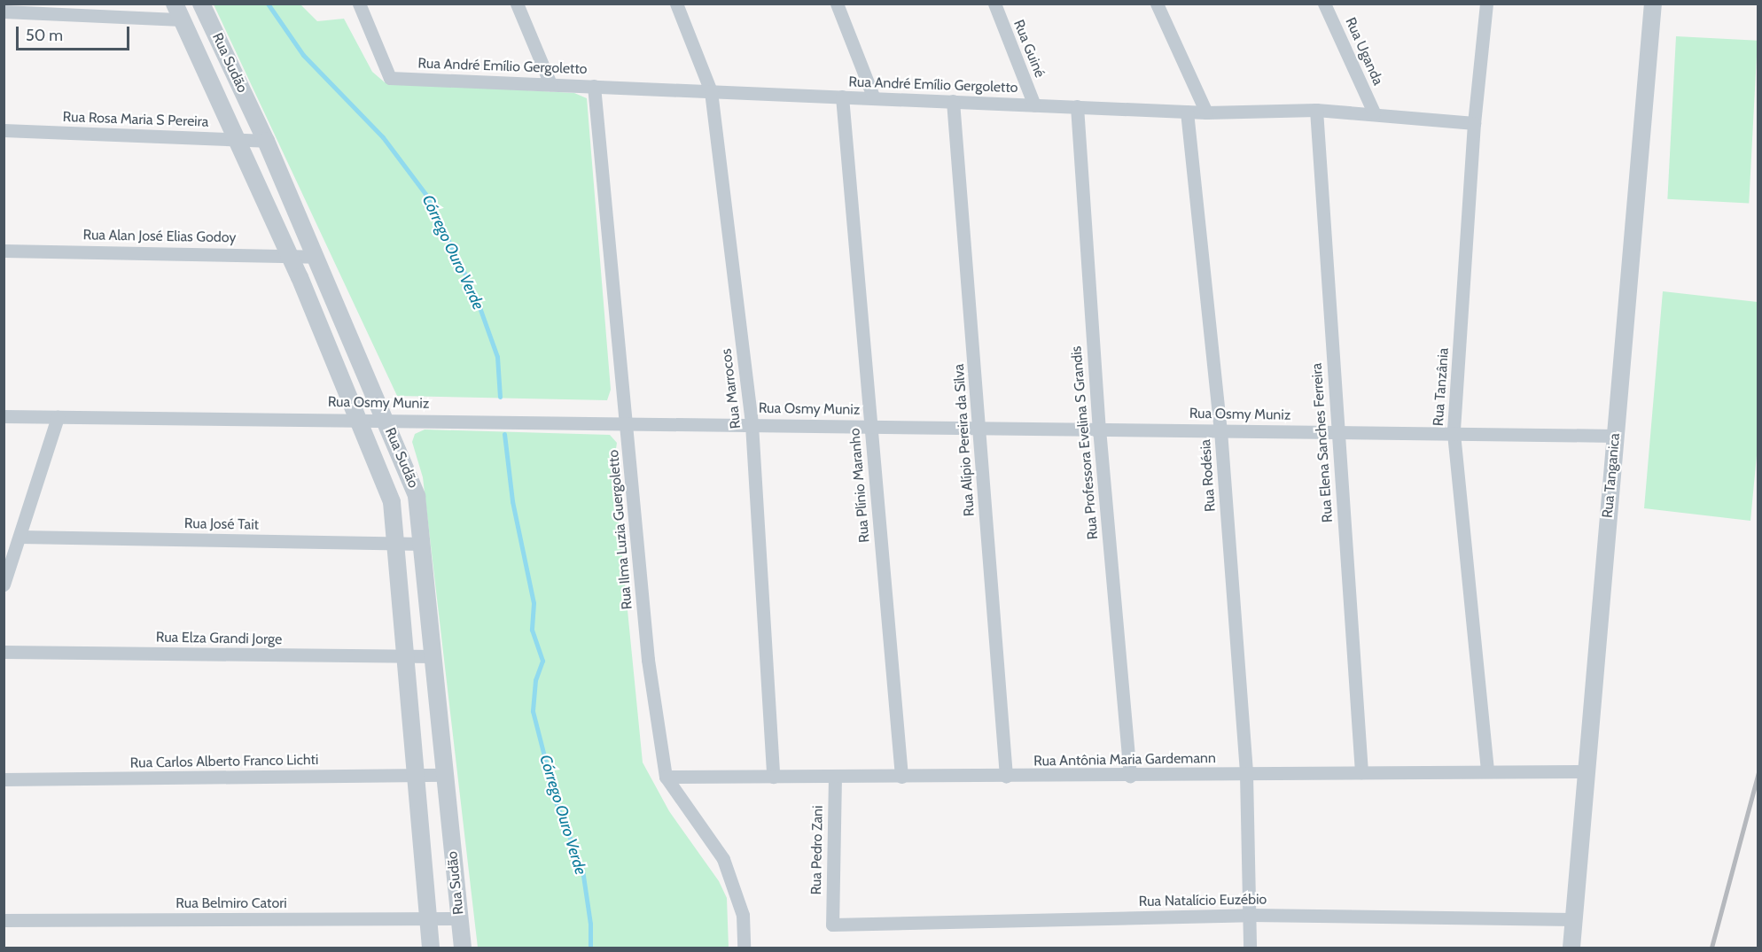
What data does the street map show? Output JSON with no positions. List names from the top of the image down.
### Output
{
  "streets": {
    "street": [
      "Rua Guiné",
      "Rua Uganda",
      "Rua Sudão",
      "Rua André Emílio Gergoletto",
      "Rua Rosa Maria S Pereira",
      "Rua Alan José Elias Godoy",
      "Rua Tanzânia",
      "Rua Marrocos",
      "Rua Osmy Muniz",
      "Rua Alípio Pereira da Silva",
      "Rua Professora Evelina S Grandis",
      "Rua Elena Sanches Ferreira",
      "Rua Rodésia",
      "Rua Tanganica",
      "Rua Plínio Maranho",
      "Rua José Tait",
      "Rua Ilma Luzia Guergoletto",
      "Rua Elza Grandi Jorge",
      "Rua Antônia Maria Gardemann",
      "Rua Carlos Alberto Franco Lichti",
      "Rua Pedro Zani",
      "Rua Natalício Euzébio",
      "Rua Belmiro Catori"
    ]
  },
  "crossings": [
    ["Rua Guiné", "Rua André Emílio Gergoletto"],
    ["Rua Uganda", "Rua André Emílio Gergoletto"],
    ["Rua Sudão", "Rua Rosa Maria S Pereira"],
    ["Rua Sudão", "Rua Alan José Elias Godoy"],
    ["Rua Sudão", "Rua Osmy Muniz"],
    ["Rua Sudão", "Rua José Tait"],
    ["Rua Sudão", "Rua Elza Grandi Jorge"],
    ["Rua Sudão", "Rua Carlos Alberto Franco Lichti"],
    ["Rua Sudão", "Rua Belmiro Catori"],
    ["Rua André Emílio Gergoletto", "Rua Tanzânia"],
    ["Rua André Emílio Gergoletto", "Rua Marrocos"],
    ["Rua André Emílio Gergoletto", "Rua Alípio Pereira da Silva"],
    ["Rua André Emílio Gergoletto", "Rua Professora Evelina S Grandis"],
    ["Rua André Emílio Gergoletto", "Rua Elena Sanches Ferreira"],
    ["Rua André Emílio Gergoletto", "Rua Rodésia"],
    ["Rua André Emílio Gergoletto", "Rua Plínio Maranho"],
    ["Rua André Emílio Gergoletto", "Rua Ilma Luzia Guergoletto"],
    ["Rua Tanzânia", "Rua Osmy Muniz"],
    ["Rua Tanzânia", "Rua Antônia Maria Gardemann"],
    ["Rua Marrocos", "Rua Osmy Muniz"],
    ["Rua Marrocos", "Rua Antônia Maria Gardemann"],
    ["Rua Osmy Muniz", "Rua Alípio Pereira da Silva"],
    ["Rua Osmy Muniz", "Rua Professora Evelina S Grandis"],
    ["Rua Osmy Muniz", "Rua Elena Sanches Ferreira"],
    ["Rua Osmy Muniz", "Rua Rodésia"],
    ["Rua Osmy Muniz", "Rua Tanganica"],
    ["Rua Osmy Muniz", "Rua Plínio Maranho"],
    ["Rua Osmy Muniz", "Rua Ilma Luzia Guergoletto"],
    ["Rua Alípio Pereira da Silva", "Rua Antônia Maria Gardemann"],
    ["Rua Professora Evelina S Grandis", "Rua Antônia Maria Gardemann"],
    ["Rua Elena Sanches Ferreira", "Rua Antônia Maria Gardemann"],
    ["Rua Rodésia", "Rua Antônia Maria Gardemann"],
    ["Rua Rodésia", "Rua Natalício Euzébio"],
    ["Rua Tanganica", "Rua Antônia Maria Gardemann"],
    ["Rua Tanganica", "Rua Natalício Euzébio"],
    ["Rua Plínio Maranho", "Rua Antônia Maria Gardemann"],
    ["Rua Ilma Luzia Guergoletto", "Rua Antônia Maria Gardemann"],
    ["Rua Antônia Maria Gardemann", "Rua Pedro Zani"],
    ["Rua Pedro Zani", "Rua Natalício Euzébio"]
  ],
  "water": ["Córrego Ouro Verde"],
  "scale_bar": "50 m"
}
